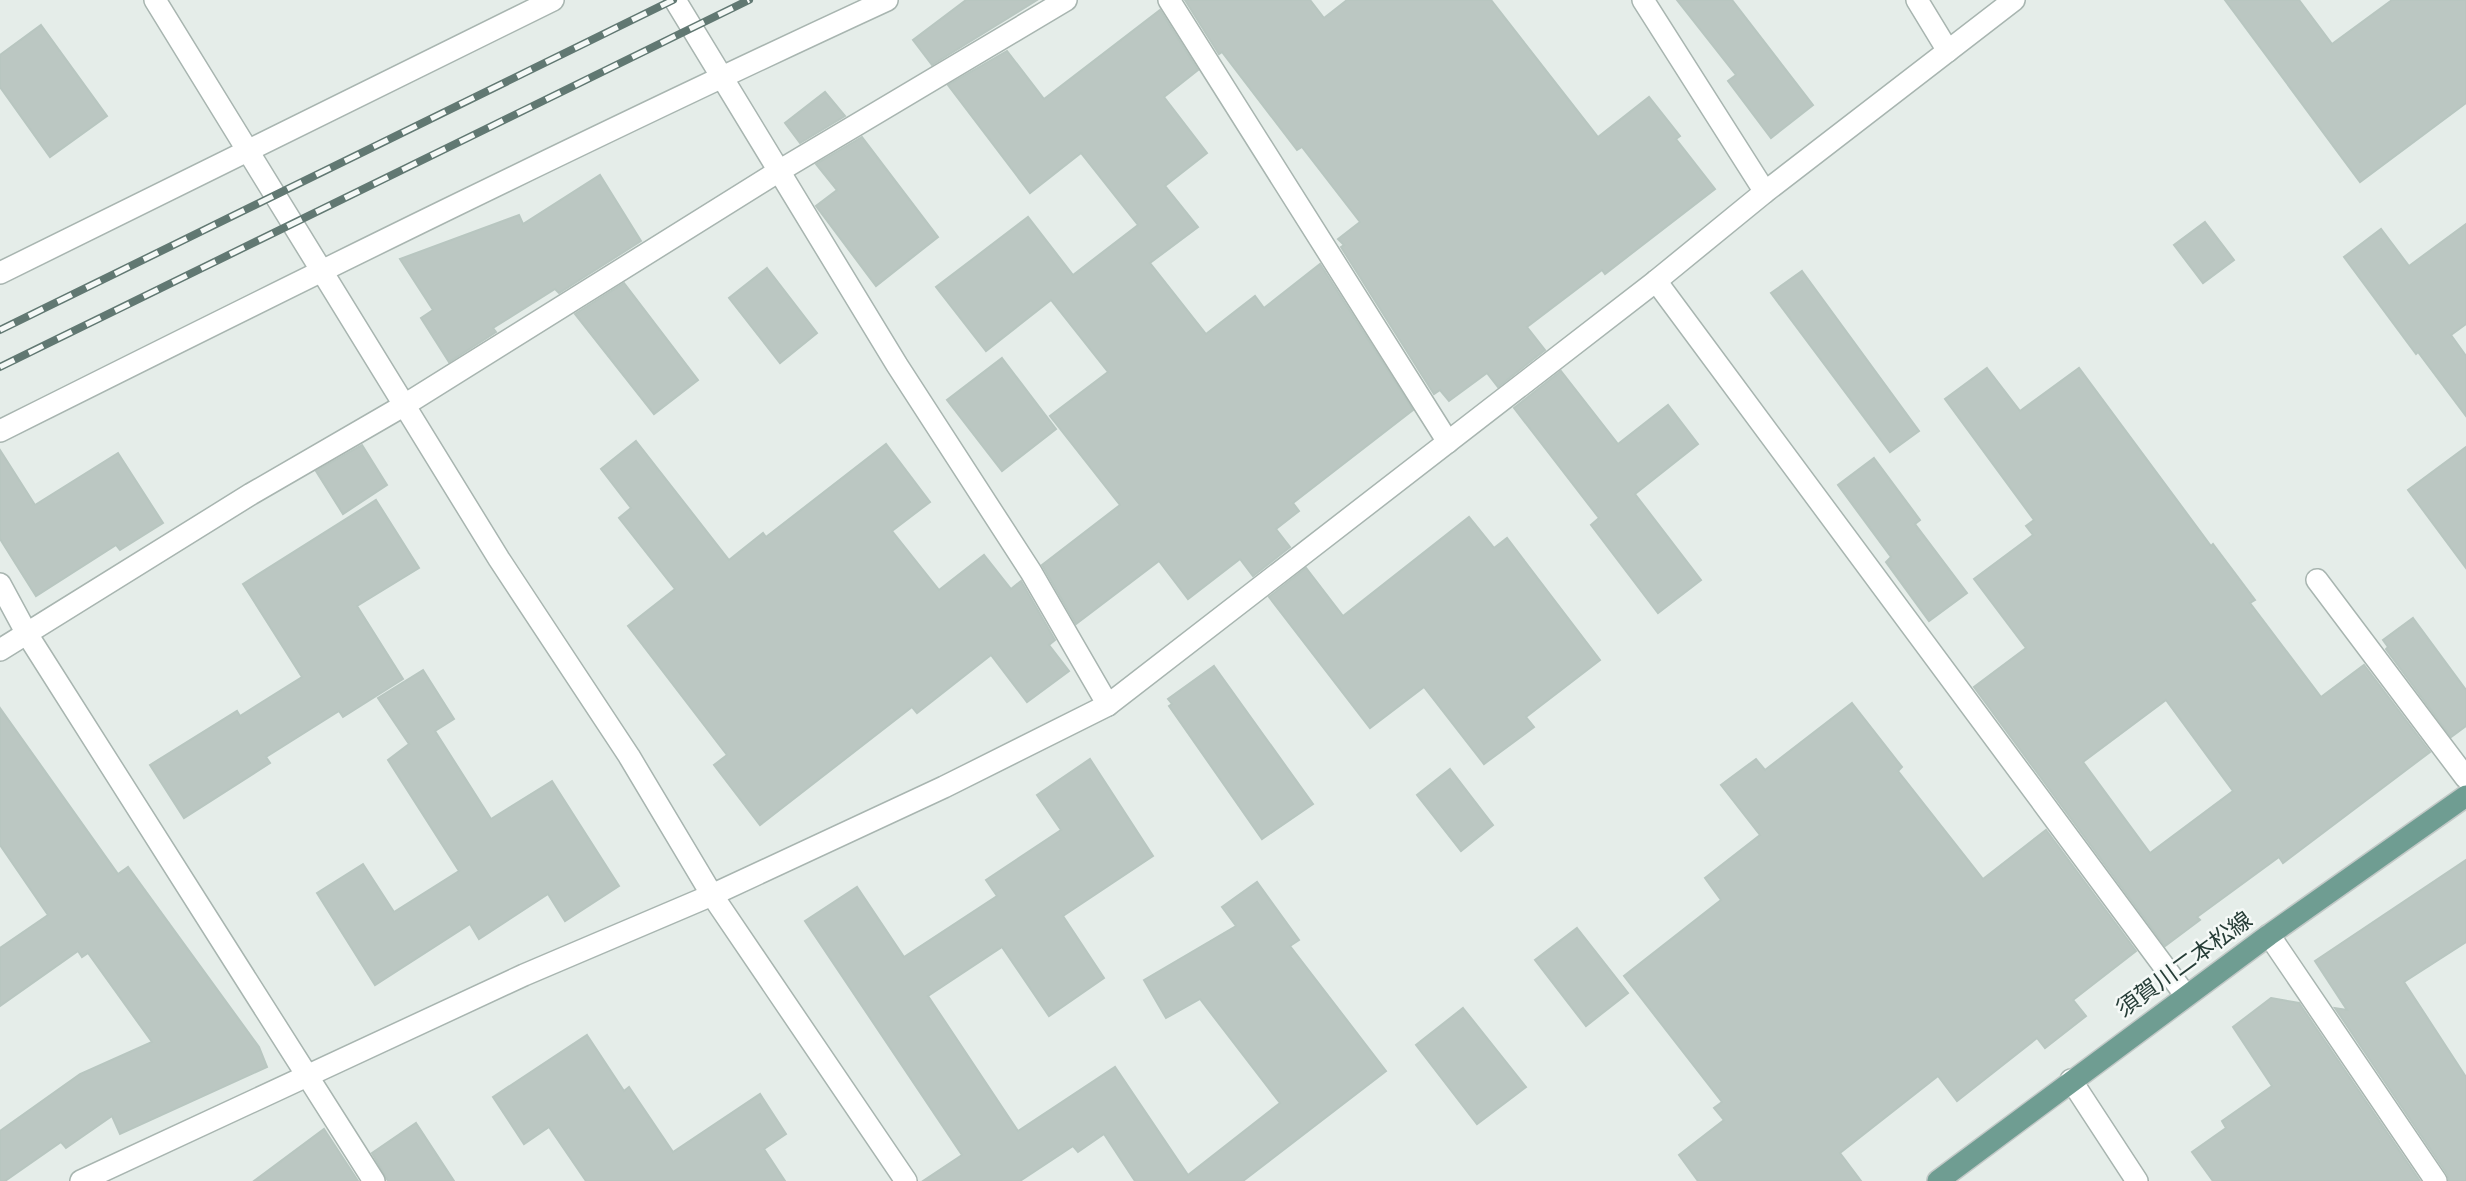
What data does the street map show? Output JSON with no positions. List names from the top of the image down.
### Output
{
  "streets": {
    "main road": ["須賀川二本松線"]
  }
}
